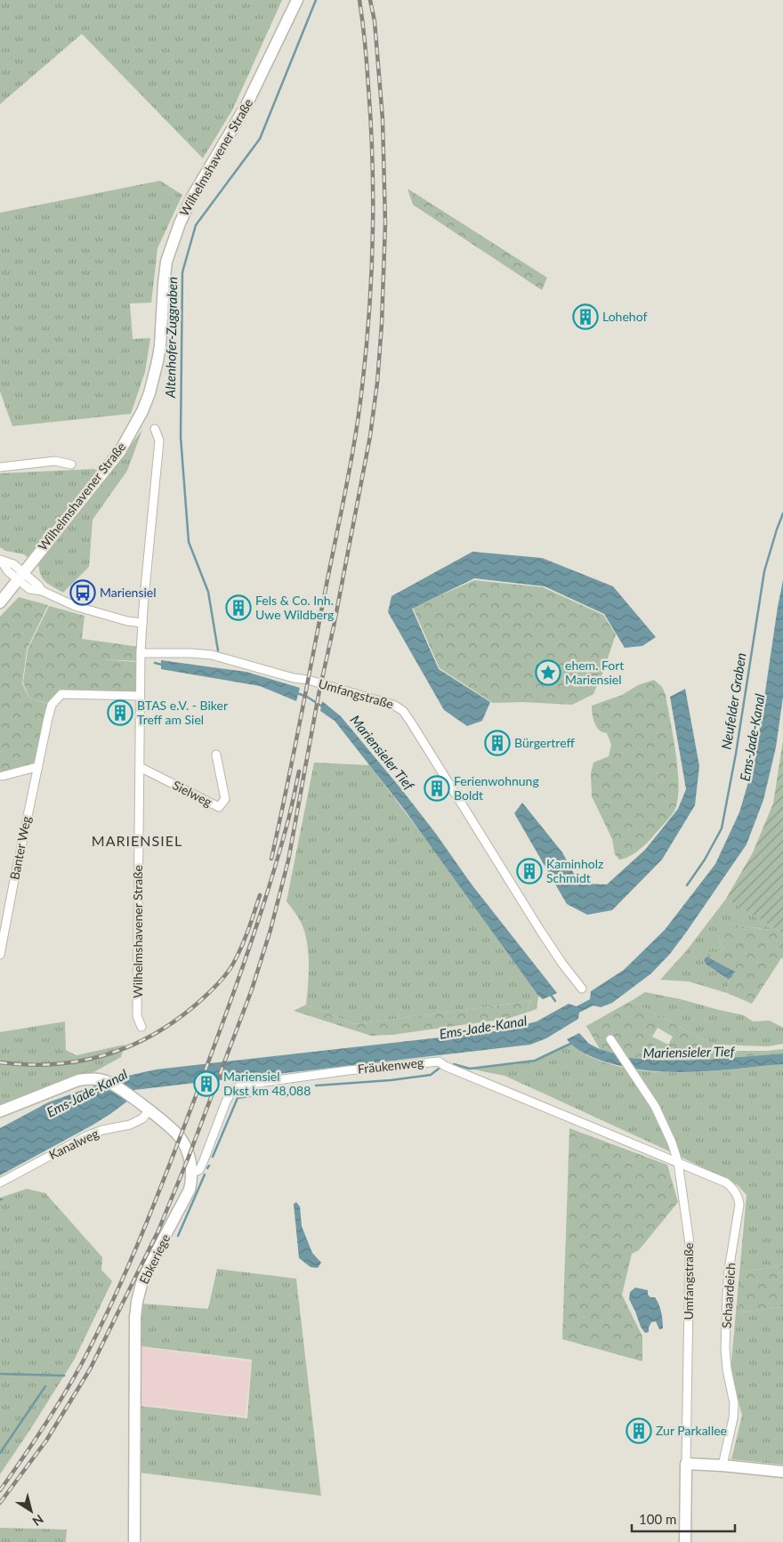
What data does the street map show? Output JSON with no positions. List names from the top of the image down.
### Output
{
  "streets": {
    "street": [
      "Wilhelmshavener Straße",
      "Umfangstraße",
      "Sielweg",
      "Banter Weg",
      "Fräukenweg",
      "Kanalweg",
      "Ebkeriege",
      "Schaardeich"
    ]
  },
  "crossings": [
    ["Wilhelmshavener Straße", "Umfangstraße"],
    ["Wilhelmshavener Straße", "Sielweg"],
    ["Wilhelmshavener Straße", "Banter Weg"],
    ["Umfangstraße", "Fräukenweg"],
    ["Umfangstraße", "Schaardeich"],
    ["Fräukenweg", "Ebkeriege"],
    ["Fräukenweg", "Schaardeich"],
    ["Kanalweg", "Ebkeriege"]
  ],
  "districts": ["MARIENSIEL"],
  "water": [
    "Altenhofer-Zuggraben",
    "Neufelder Graben",
    "Ems-Jade-Kanal",
    "Mariensieler Tief"
  ],
  "places": {
    "building": [
      "Lohehof",
      "Fels & Co. Inh. Uwe Wildberg",
      "BTAS e.V. - Biker Treff am Siel",
      "Bürgertreff",
      "Ferienwohnung Boldt",
      "Kaminholz Schmidt",
      "Mariensiel Dkst km 48,088",
      "Zur Parkallee"
    ],
    "bus stop": ["Mariensiel"],
    "place": ["ehem. Fort Mariensiel"]
  },
  "scale_bar": "100 m",
  "north": "bottom right"
}
